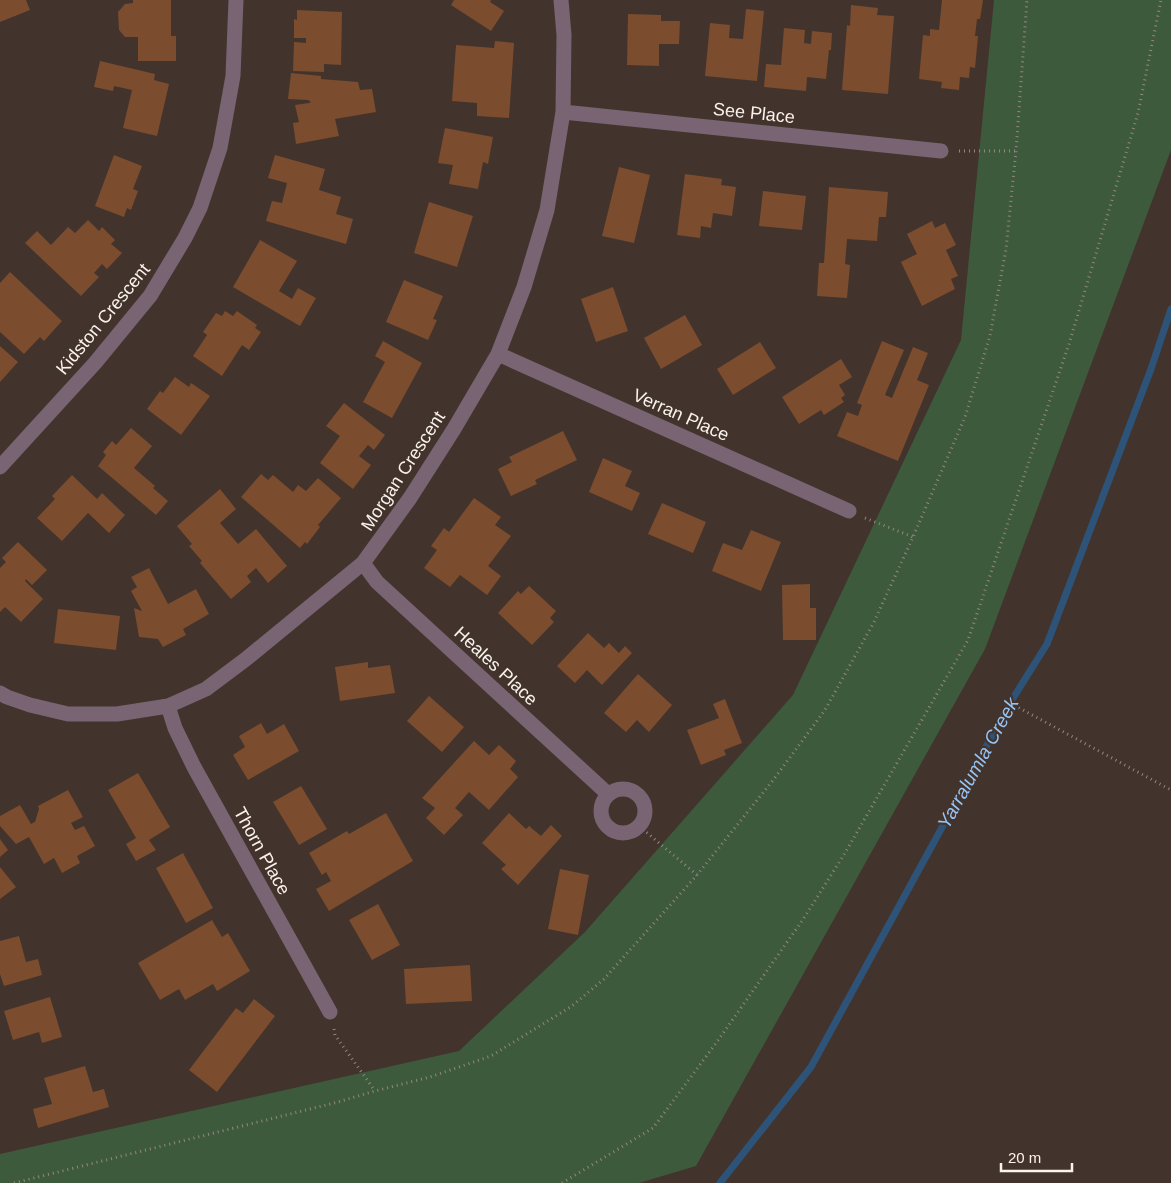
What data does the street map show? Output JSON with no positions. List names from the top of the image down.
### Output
{
  "streets": {
    "street": [
      "See Place",
      "Kidston Crescent",
      "Verran Place",
      "Morgan Crescent",
      "Heales Place",
      "Thorn Place"
    ]
  },
  "crossings": [
    ["See Place", "Morgan Crescent"],
    ["Verran Place", "Morgan Crescent"],
    ["Morgan Crescent", "Heales Place"],
    ["Morgan Crescent", "Thorn Place"]
  ],
  "water": ["Yarralumla Creek"],
  "scale_bar": "20 m"
}
